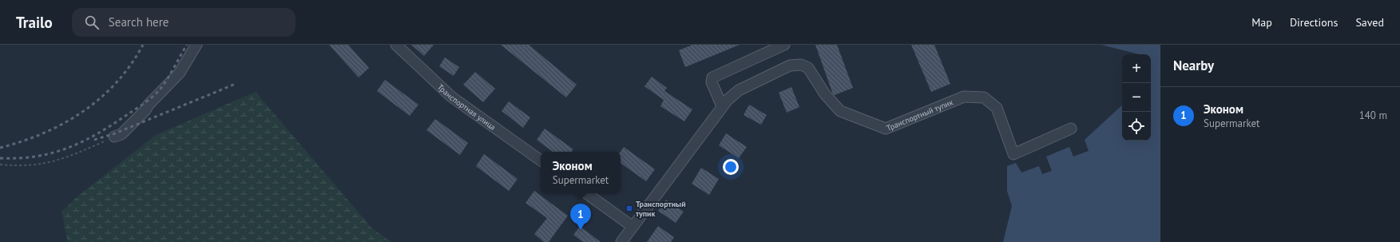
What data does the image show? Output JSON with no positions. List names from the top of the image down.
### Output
{
  "streets": {
    "street": ["Транспортная улица", "Транспортный тупик"]
  },
  "places": {
    "transit": ["Транспортный тупик"]
  },
  "page": {
    "header": "Trailo",
    "search": "Search here",
    "nav": ["Map", "Directions", "Saved"],
    "heading": "Nearby",
    "map_buttons": ["+", "−"],
    "list": [
      {
        "mark": "1",
        "name": "Эконом",
        "note": "Supermarket",
        "value": "140 m"
      }
    ],
    "popup": ["Эконом", "Supermarket"],
    "pins": "1"
  }
}
